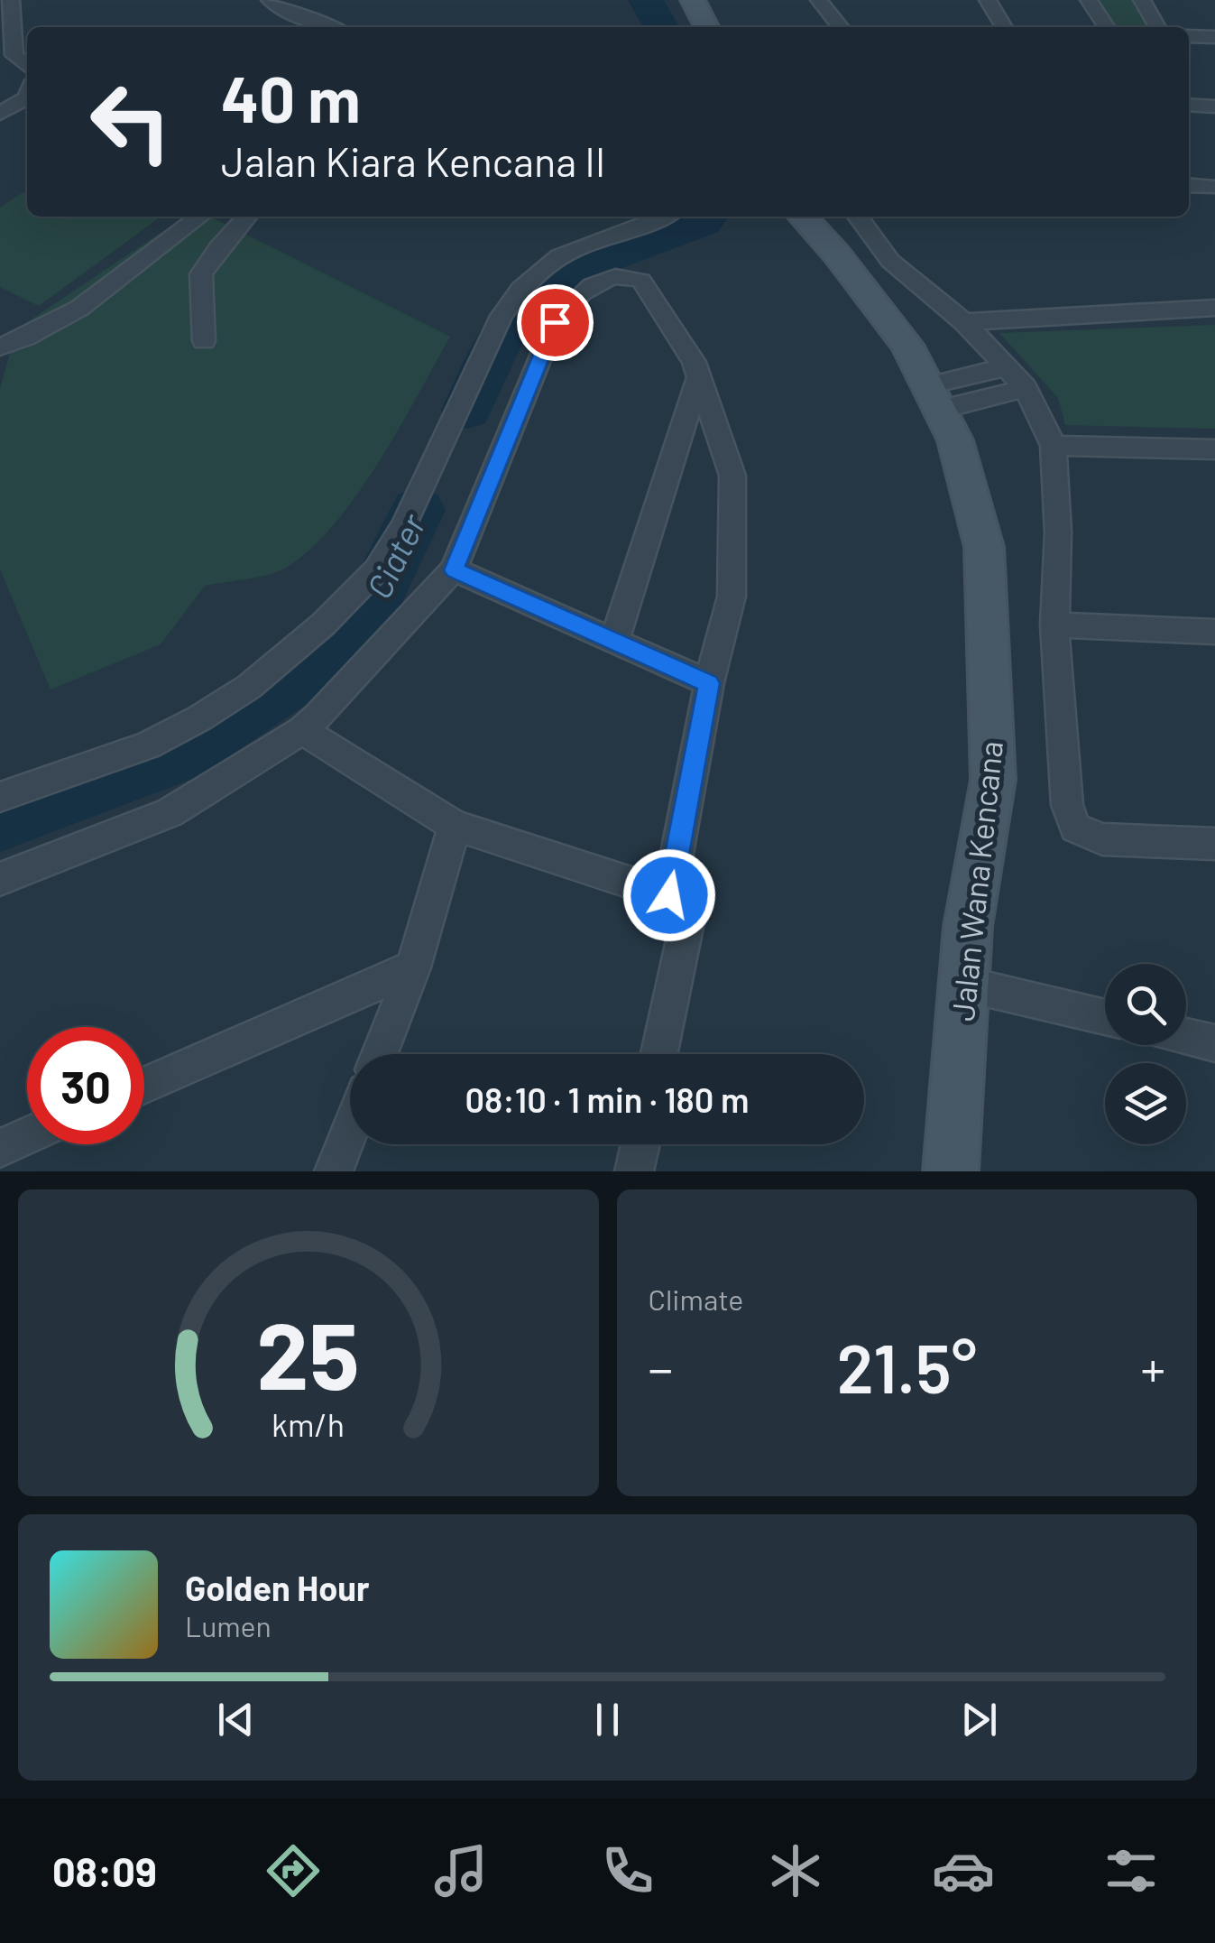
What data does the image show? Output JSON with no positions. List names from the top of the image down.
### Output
{
  "streets": {
    "street": ["Jalan Wana Kencana"]
  },
  "water": ["Ciater"],
  "page": {
    "turn": ["40 m", "Jalan Kiara Kencana II"],
    "limit": "30",
    "trip": "08:10 · 1 min · 180 m",
    "tile": "Climate",
    "heat": ["−", "21.5°", "+"],
    "song": ["Golden Hour", "Lumen"],
    "tabs": "08:09",
    "gauge": ["25", "km/h"]
  }
}
